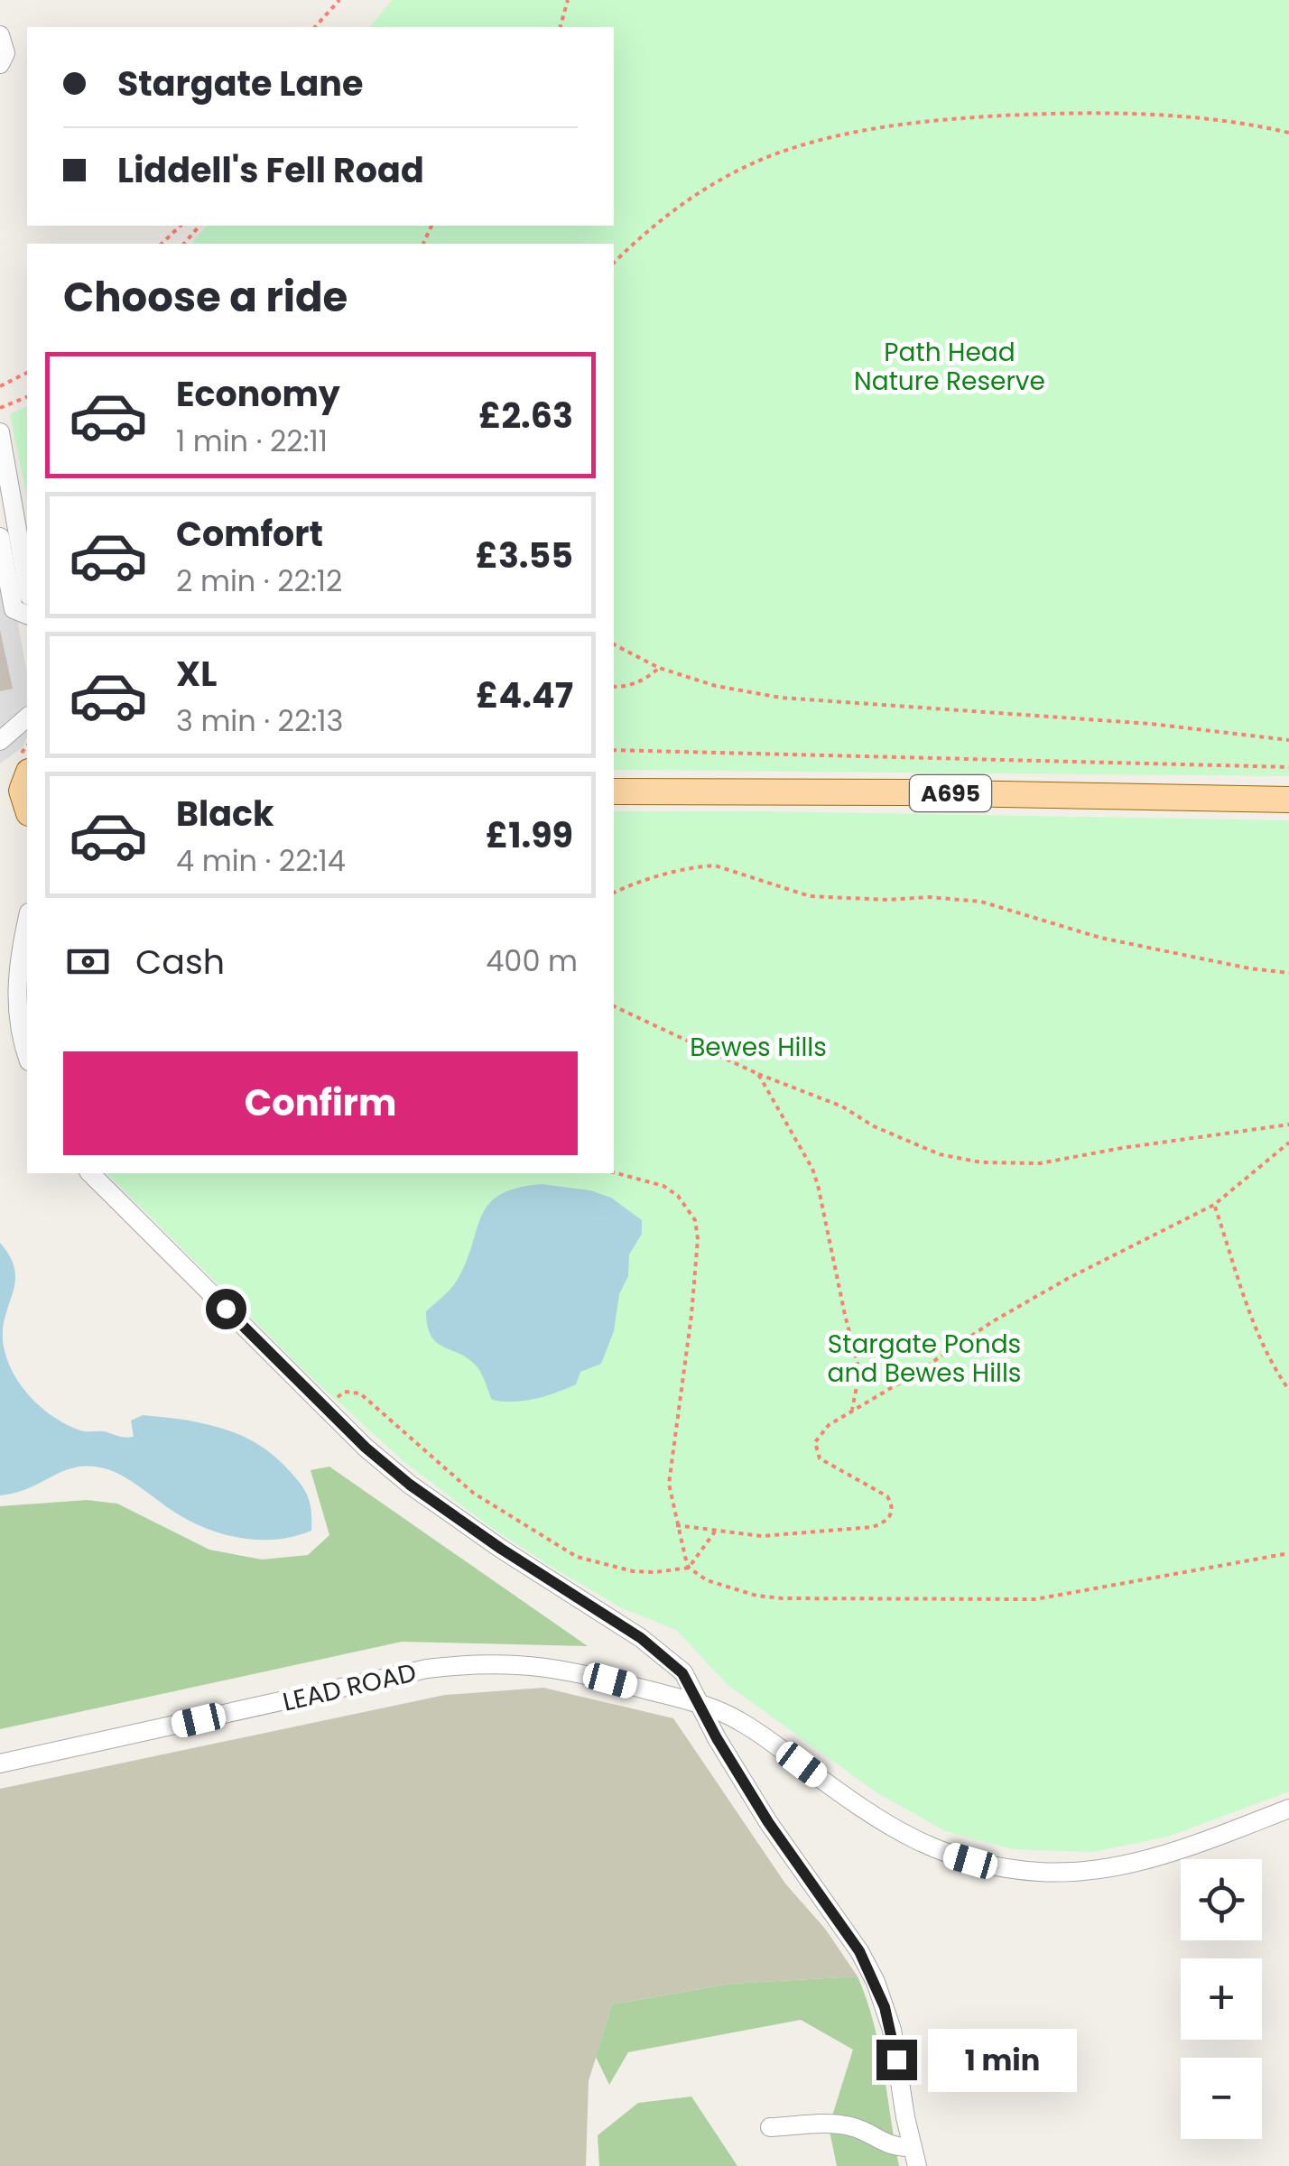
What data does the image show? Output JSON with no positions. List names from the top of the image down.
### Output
{
  "streets": {
    "main road": ["A695"],
    "street": ["LEAD ROAD"]
  },
  "parks": ["Path Head Nature Reserve", "Bewes Hills", "Stargate Ponds and Bewes Hills"],
  "page": {
    "banner": ["Stargate Lane", "Liddell's Fell Road"],
    "heading": "Choose a ride",
    "list": [
      {
        "name": "Economy",
        "note": "1 min · 22:11",
        "value": "£2.63"
      },
      {
        "name": "Comfort",
        "note": "2 min · 22:12",
        "value": "£3.55"
      },
      {
        "name": "XL",
        "note": "3 min · 22:13",
        "value": "£4.47"
      },
      {
        "name": "Black",
        "note": "4 min · 22:14",
        "value": "£1.99"
      }
    ],
    "pay": ["Cash", "400 m"],
    "buttons": "Confirm",
    "map_buttons": ["+", "−"],
    "bubble": "1 min"
  }
}
